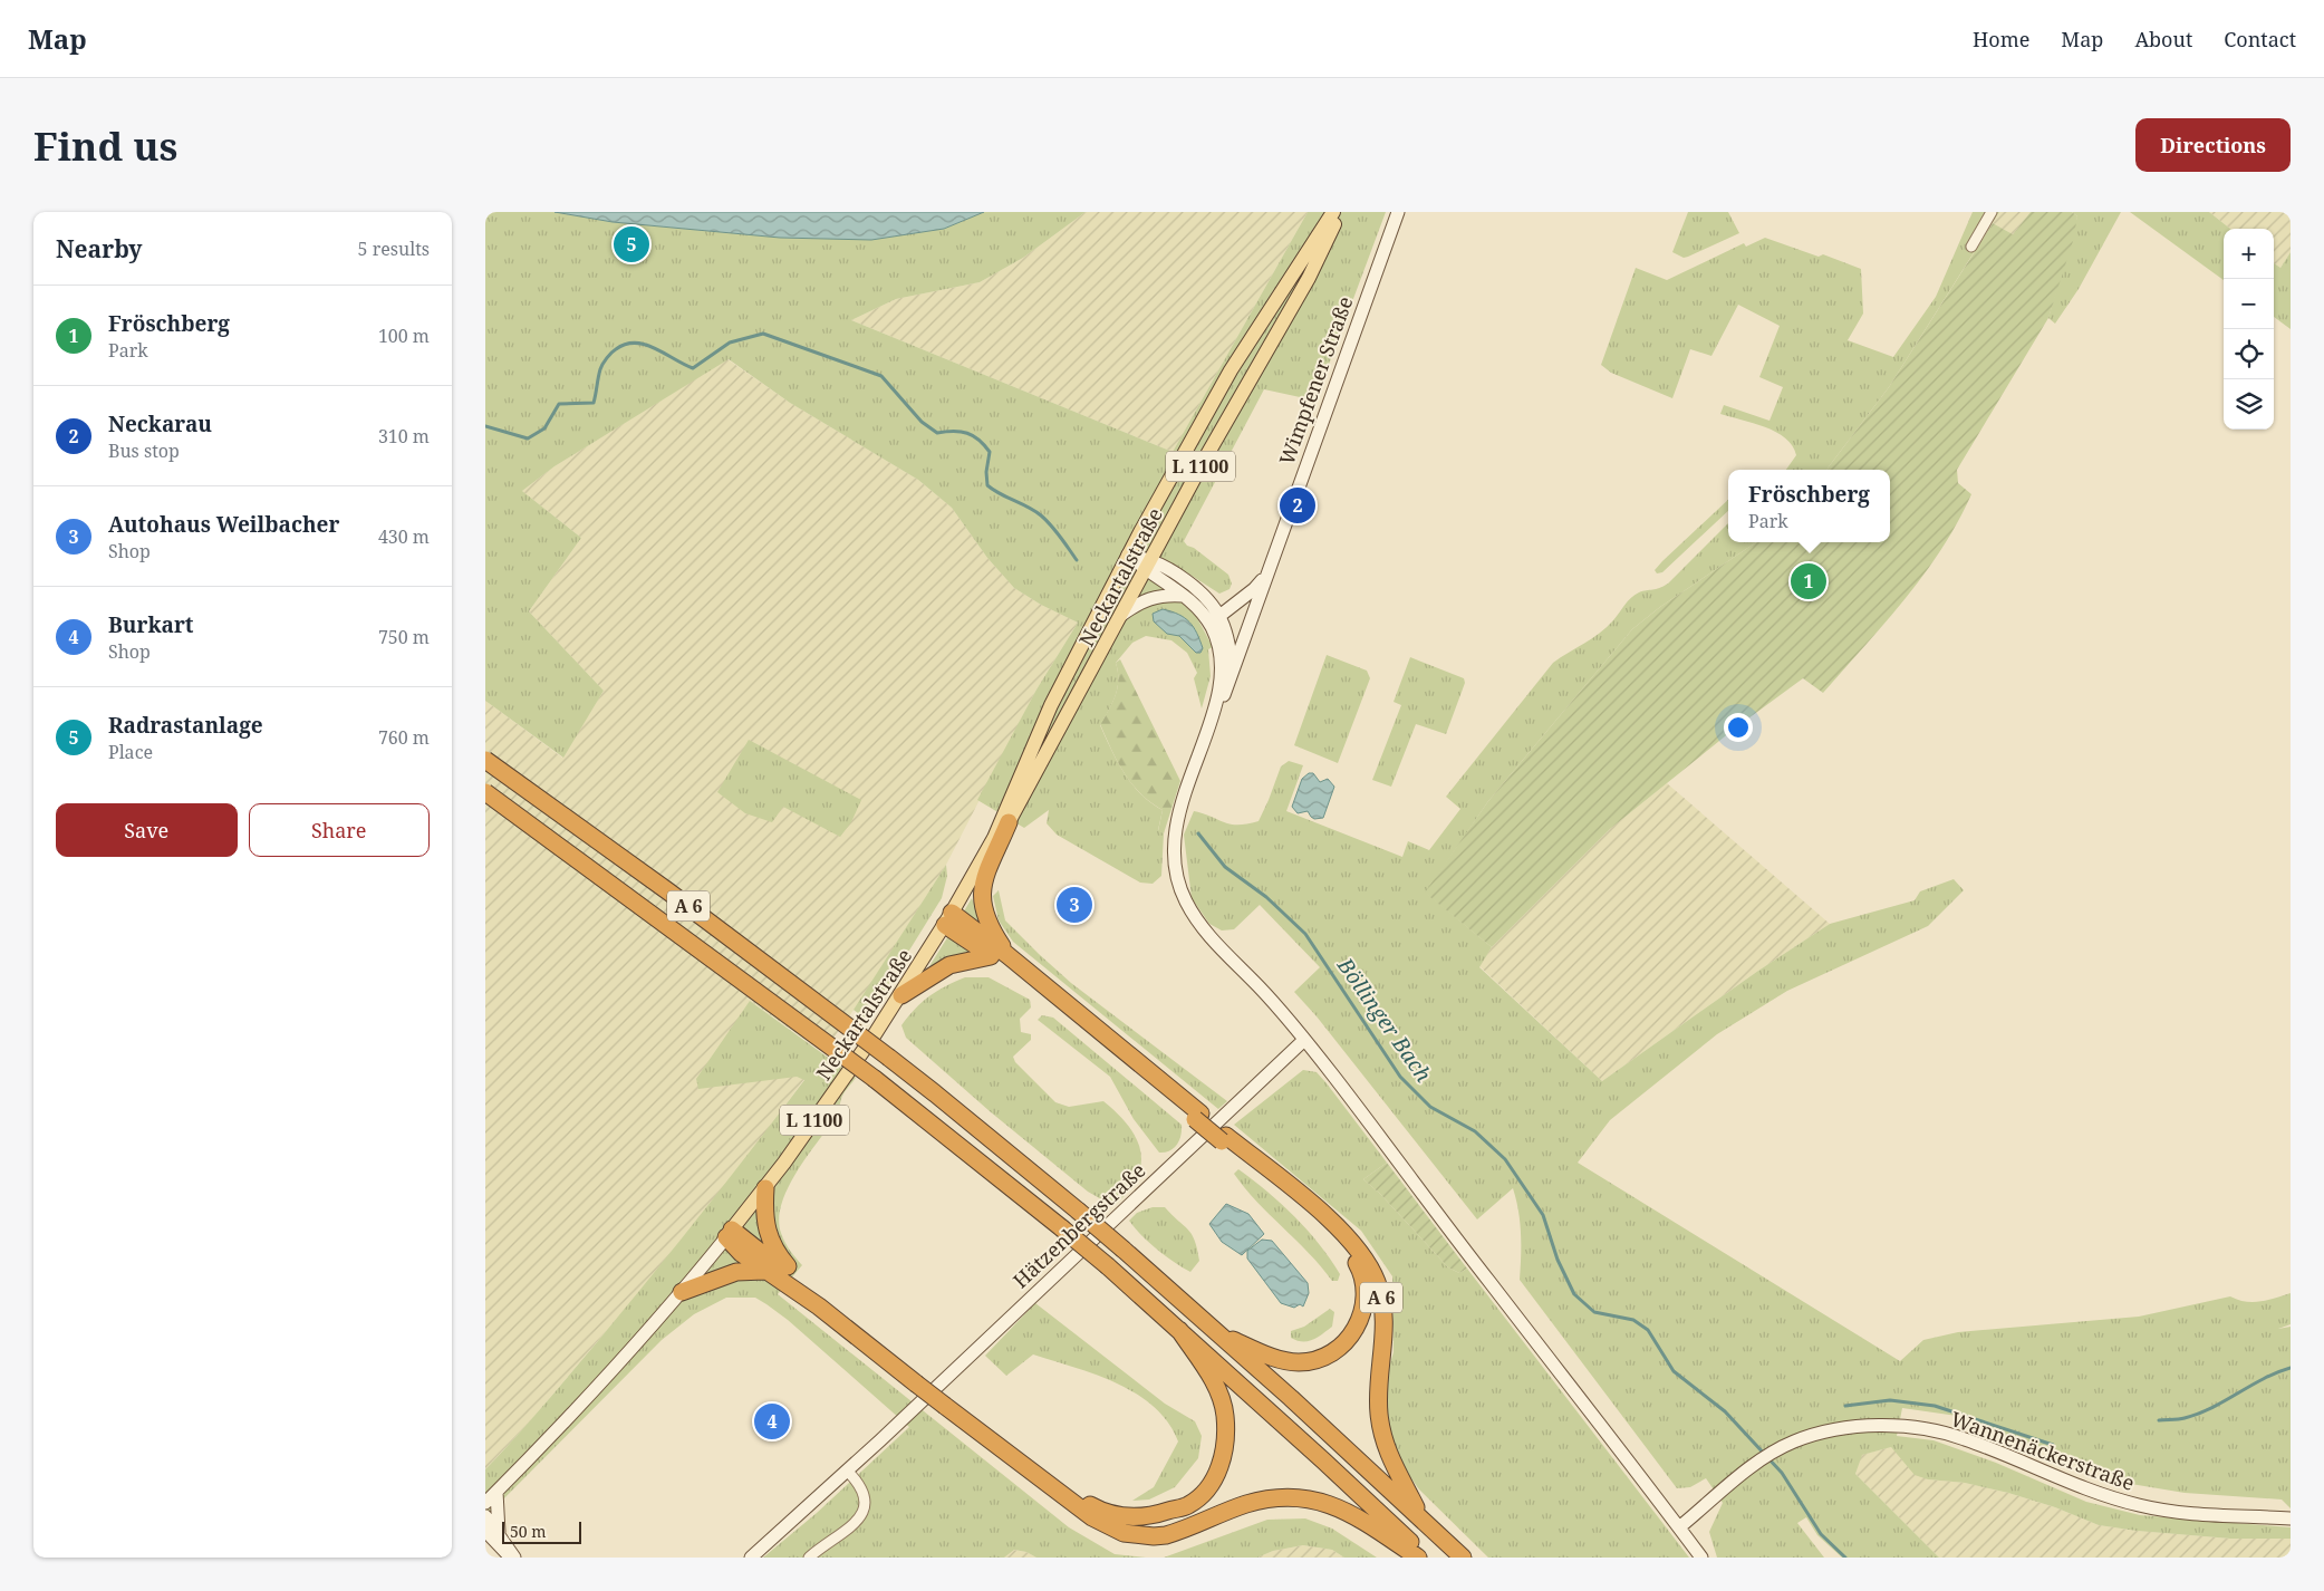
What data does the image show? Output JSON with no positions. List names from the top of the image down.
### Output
{
  "streets": {
    "highway": ["A 6"],
    "main road": ["L 1100", "Neckartalstraße"],
    "street": ["Wimpfener Straße", "Hätzenbergstraße", "Wannenäckerstraße"]
  },
  "crossings": [
    ["Wimpfener Straße", "Neckartalstraße"],
    ["Wimpfener Straße", "Hätzenbergstraße"],
    ["Wimpfener Straße", "Wannenäckerstraße"],
    ["L 1100", "Neckartalstraße"]
  ],
  "water": ["Böllinger Bach"],
  "scale_bar": "50 m",
  "page": {
    "header": "Map",
    "nav": [
      "Home",
      "Map",
      "About",
      "Contact"
    ],
    "buttons": [
      "Directions",
      ["Save", "Share"]
    ],
    "title": "Find us",
    "heading": ["Nearby", "5 results"],
    "pins": [
      "5",
      "2",
      "1",
      "3",
      "4"
    ],
    "map_buttons": ["+", "−"],
    "list": [
      {
        "mark": "1",
        "name": "Fröschberg",
        "note": "Park",
        "value": "100 m"
      },
      {
        "mark": "2",
        "name": "Neckarau",
        "note": "Bus stop",
        "value": "310 m"
      },
      {
        "mark": "3",
        "name": "Autohaus Weilbacher",
        "note": "Shop",
        "value": "430 m"
      },
      {
        "mark": "4",
        "name": "Burkart",
        "note": "Shop",
        "value": "750 m"
      },
      {
        "mark": "5",
        "name": "Radrastanlage",
        "note": "Place",
        "value": "760 m"
      }
    ],
    "popup": ["Fröschberg", "Park"],
    "scale": "50 m"
  }
}
